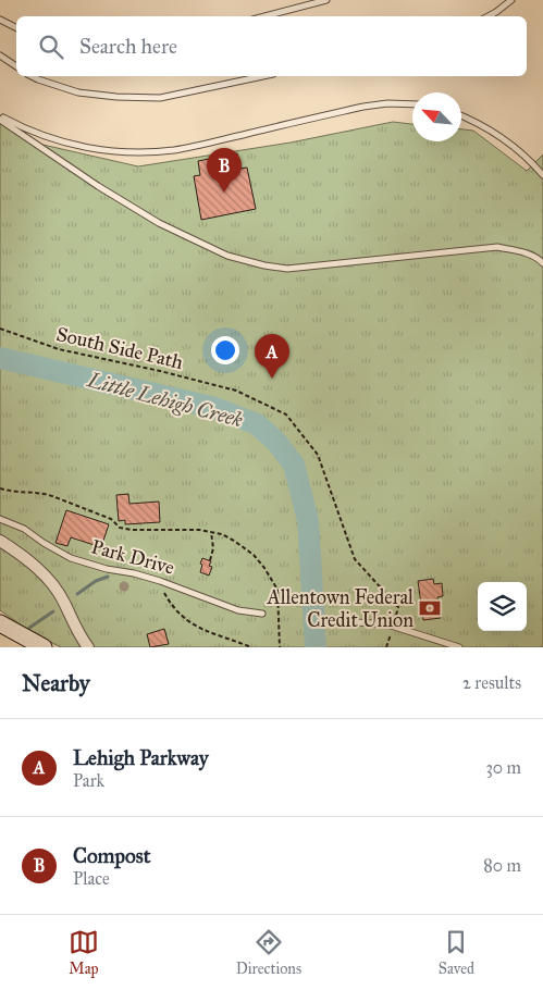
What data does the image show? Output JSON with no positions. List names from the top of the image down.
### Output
{
  "streets": {
    "lane": ["Park Drive"],
    "path": ["South Side Path"]
  },
  "water": ["Little Lehigh Creek"],
  "places": {
    "bank": ["Allentown Federal Credit Union"]
  },
  "north": "top left",
  "page": {
    "search": "Search here",
    "pins": ["B", "A"],
    "heading": ["Nearby", "2 results"],
    "list": [
      {
        "mark": "A",
        "name": "Lehigh Parkway",
        "note": "Park",
        "value": "30 m"
      },
      {
        "mark": "B",
        "name": "Compost",
        "note": "Place",
        "value": "80 m"
      }
    ],
    "nav": ["Map", "Directions", "Saved"]
  }
}
